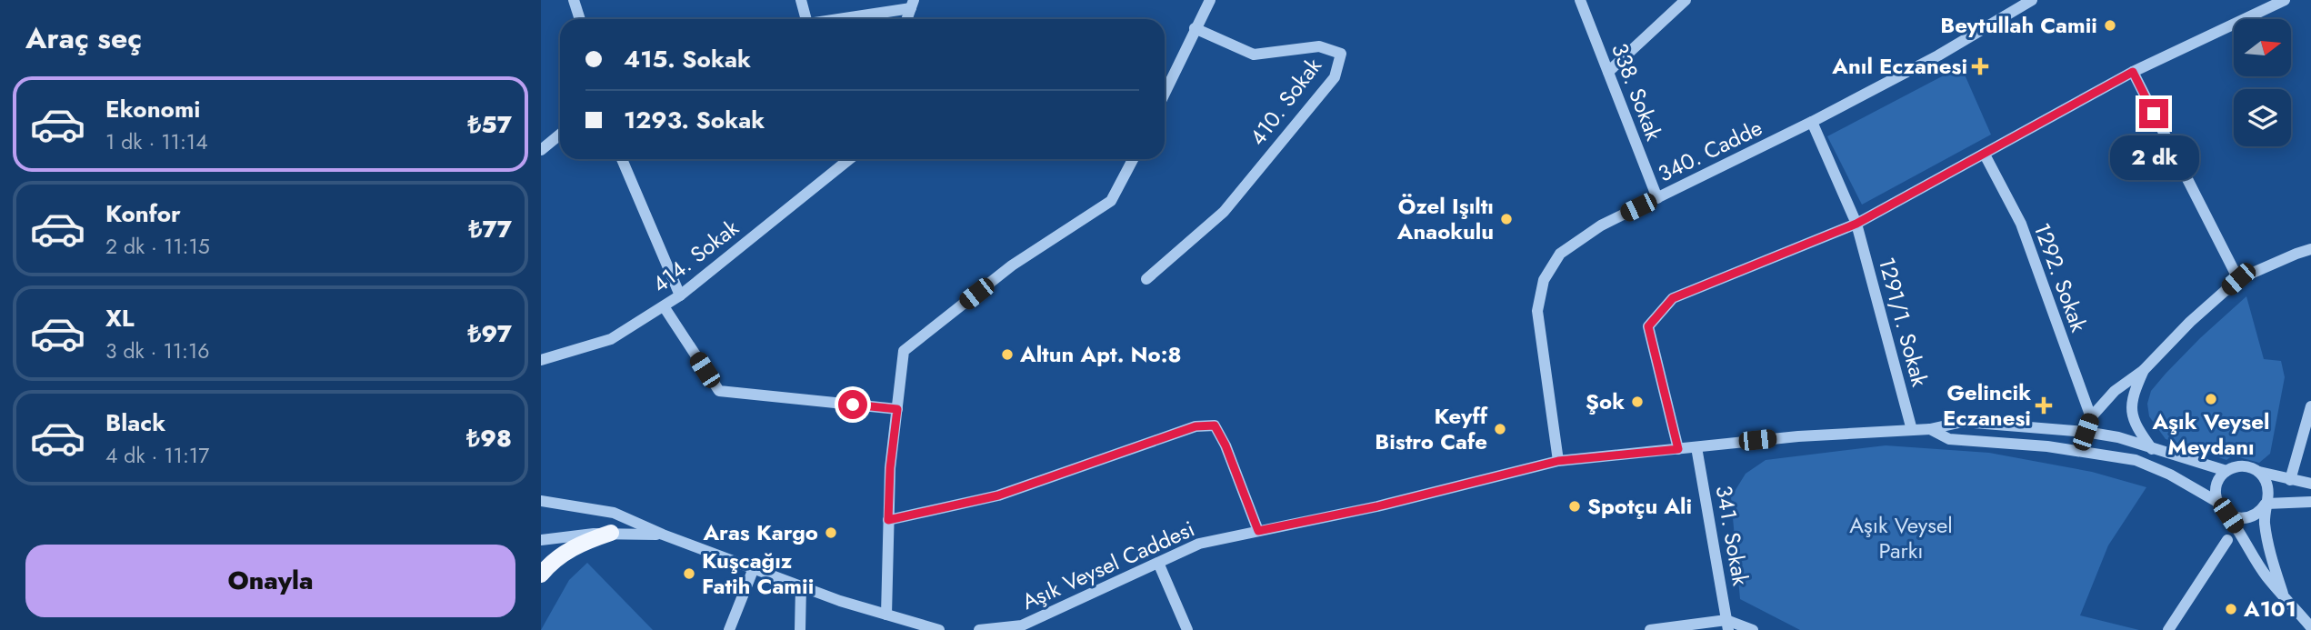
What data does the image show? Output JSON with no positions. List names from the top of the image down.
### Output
{
  "streets": {
    "street": [
      "338. Sokak",
      "410. Sokak",
      "340. Cadde",
      "414. Sokak",
      "1292. Sokak",
      "1291/1. Sokak",
      "341. Sokak",
      "Aşık Veysel Caddesi"
    ]
  },
  "crossings": [
    ["338. Sokak", "340. Cadde"],
    ["340. Cadde", "1291/1. Sokak"],
    ["340. Cadde", "Aşık Veysel Caddesi"],
    ["1291/1. Sokak", "Aşık Veysel Caddesi"],
    ["341. Sokak", "Aşık Veysel Caddesi"]
  ],
  "parks": ["Aşık Veysel Parkı"],
  "places": {
    "other": [
      "Beytullah Camii",
      "Özel Işıltı Anaokulu",
      "Altun Apt. No:8",
      "Aşık Veysel Meydanı",
      "Şok",
      "Keyff Bistro Cafe",
      "Spotçu Ali",
      "Aras Kargo",
      "Kuşcağız Fatih Camii",
      "A101"
    ],
    "health": ["Anıl Eczanesi", "Gelincik Eczanesi"]
  },
  "north": "right",
  "page": {
    "heading": "Araç seç",
    "banner": ["415. Sokak", "1293. Sokak"],
    "list": [
      {
        "name": "Ekonomi",
        "note": "1 dk · 11:14",
        "value": "₺57"
      },
      {
        "name": "Konfor",
        "note": "2 dk · 11:15",
        "value": "₺77"
      },
      {
        "name": "XL",
        "note": "3 dk · 11:16",
        "value": "₺97"
      },
      {
        "name": "Black",
        "note": "4 dk · 11:17",
        "value": "₺98"
      }
    ],
    "bubble": "2 dk",
    "buttons": "Onayla"
  }
}
